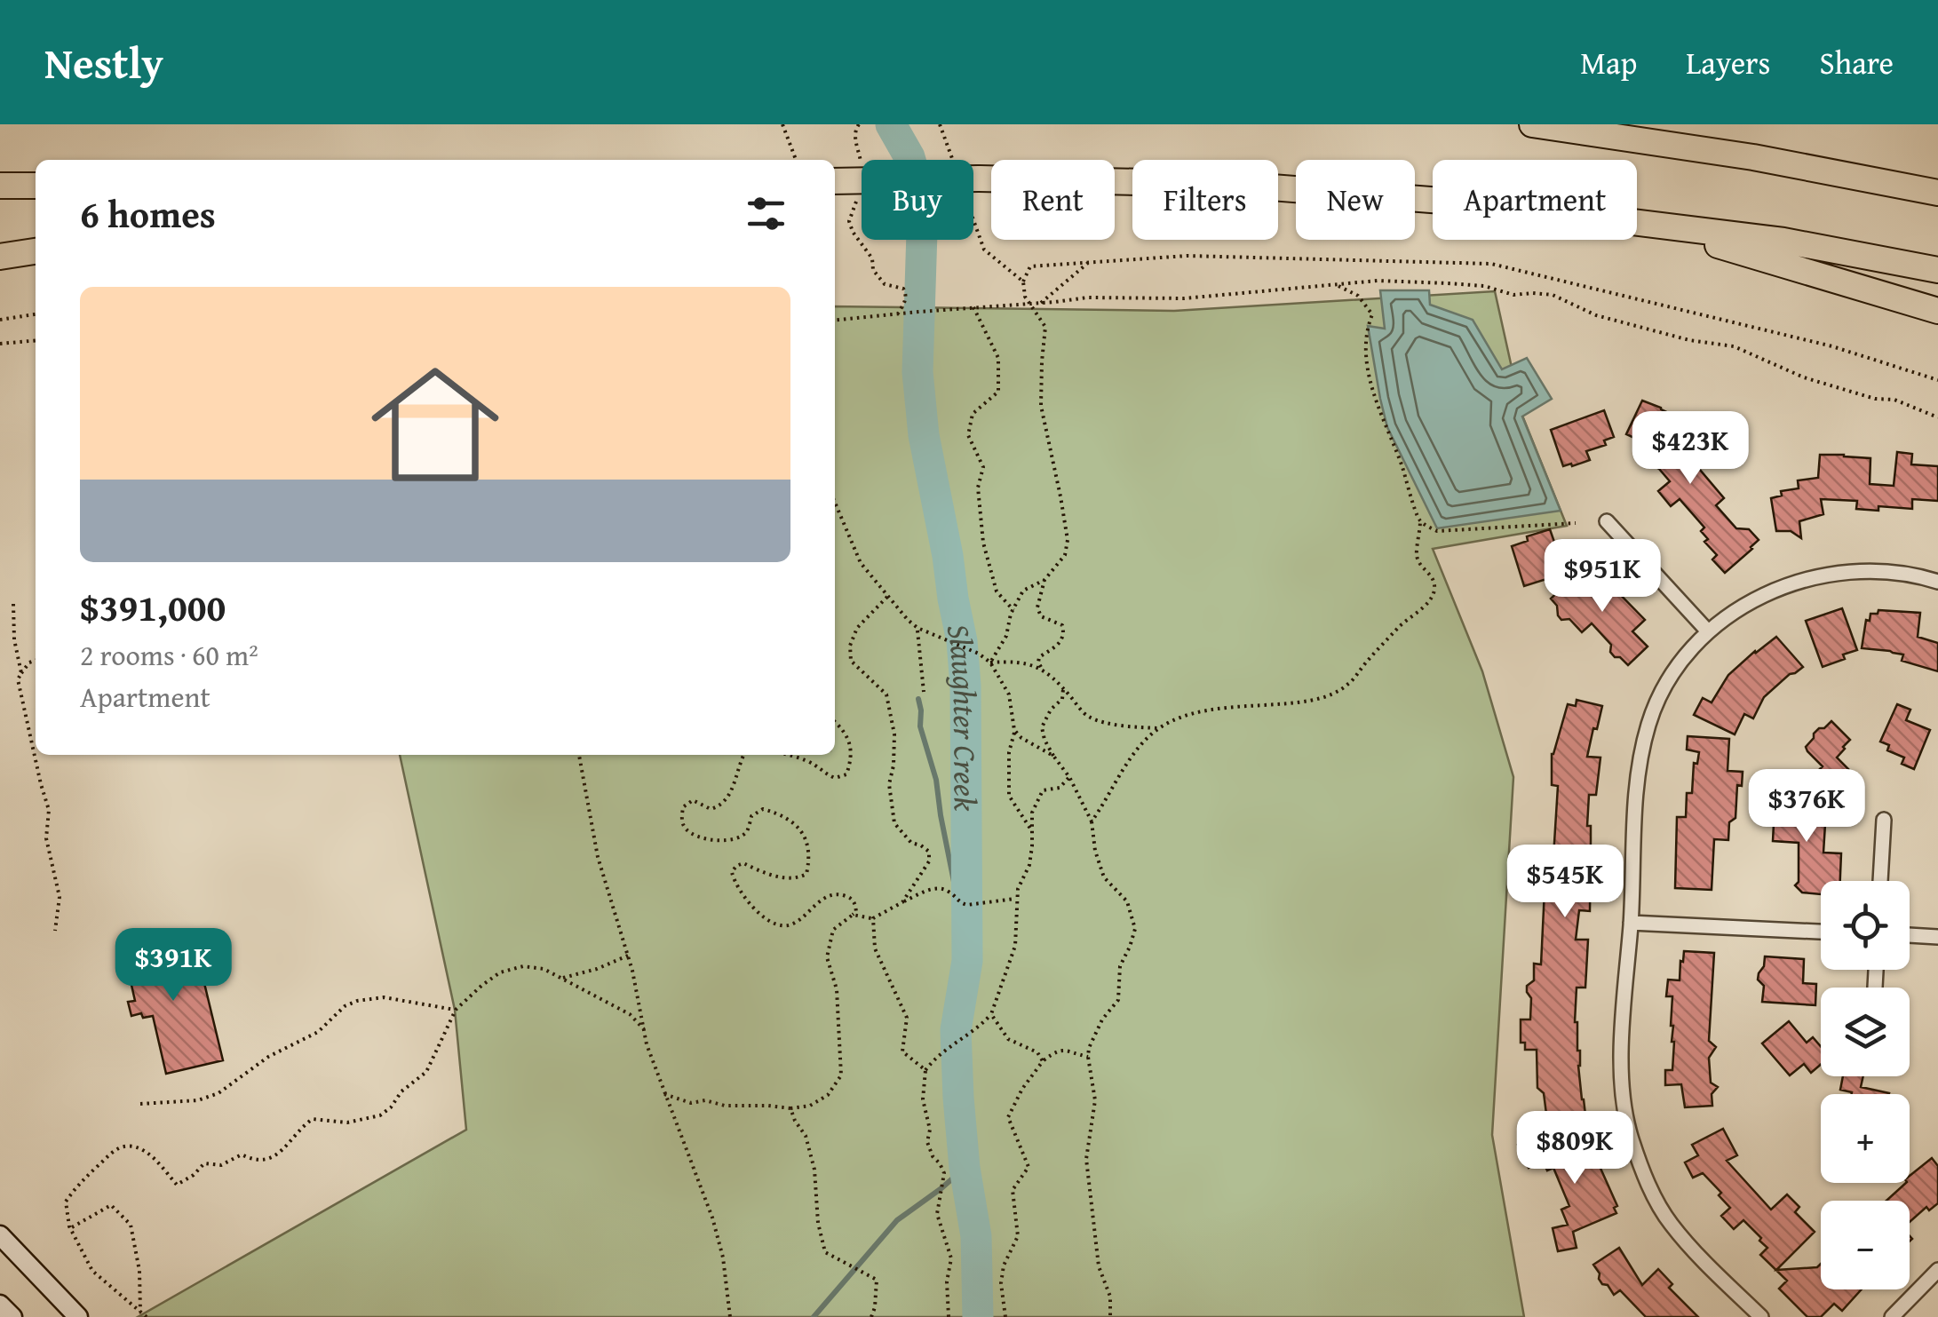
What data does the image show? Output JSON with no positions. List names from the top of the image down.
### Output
{
  "water": ["Slaughter Creek"],
  "page": {
    "header": "Nestly",
    "nav": ["Map", "Layers", "Share"],
    "chip": [
      "Buy",
      "Rent",
      "Filters",
      "New",
      "Apartment"
    ],
    "heading": "6 homes",
    "list": [
      {
        "name": "$391,000",
        "note": "2 rooms · 60 m² · Apartment"
      }
    ],
    "price": [
      "$423K",
      "$951K",
      "$376K",
      "$545K",
      "$391K",
      "$809K"
    ],
    "map_buttons": ["+", "−"]
  }
}
